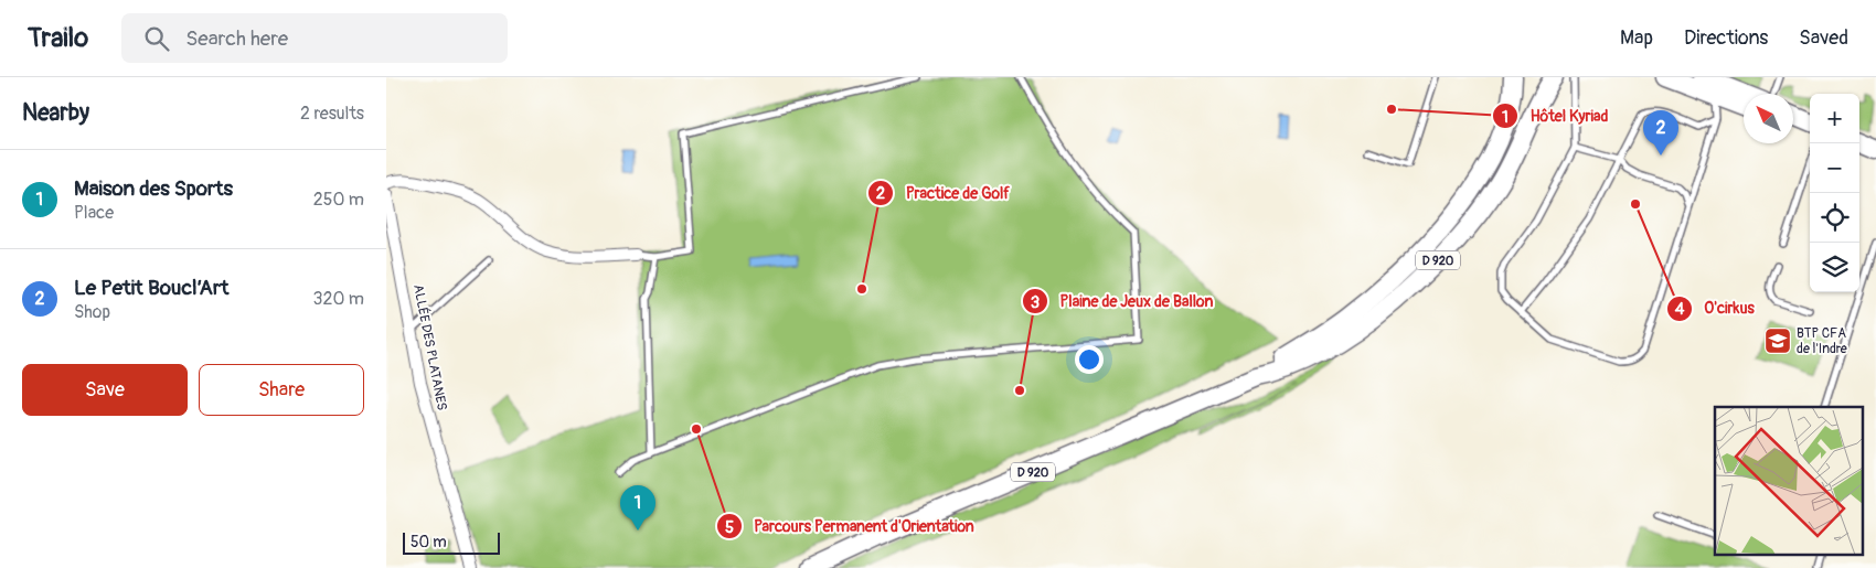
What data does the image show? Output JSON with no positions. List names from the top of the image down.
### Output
{
  "streets": {
    "main road": ["D 920"],
    "street": ["ALLÉE DES PLATANES"]
  },
  "places": {
    "other": [
      "Hôtel Kyriad",
      "O'cirkus",
      "Practice de Golf",
      "Plaine de Jeux de Ballon",
      "Parcours Permanent d'Orientation"
    ],
    "school or university": ["BTP CFA de l'Indre"]
  },
  "scale_bar": "50 m",
  "north": "top left",
  "page": {
    "header": "Trailo",
    "search": "Search here",
    "nav": ["Map", "Directions", "Saved"],
    "heading": ["Nearby", "2 results"],
    "map_buttons": ["+", "−"],
    "pins": ["2", "1"],
    "list": [
      {
        "mark": "1",
        "name": "Maison des Sports",
        "note": "Place",
        "value": "250 m"
      },
      {
        "mark": "2",
        "name": "Le Petit Boucl’Art",
        "note": "Shop",
        "value": "320 m"
      }
    ],
    "buttons": ["Save", "Share"],
    "scale": "50 m"
  }
}
